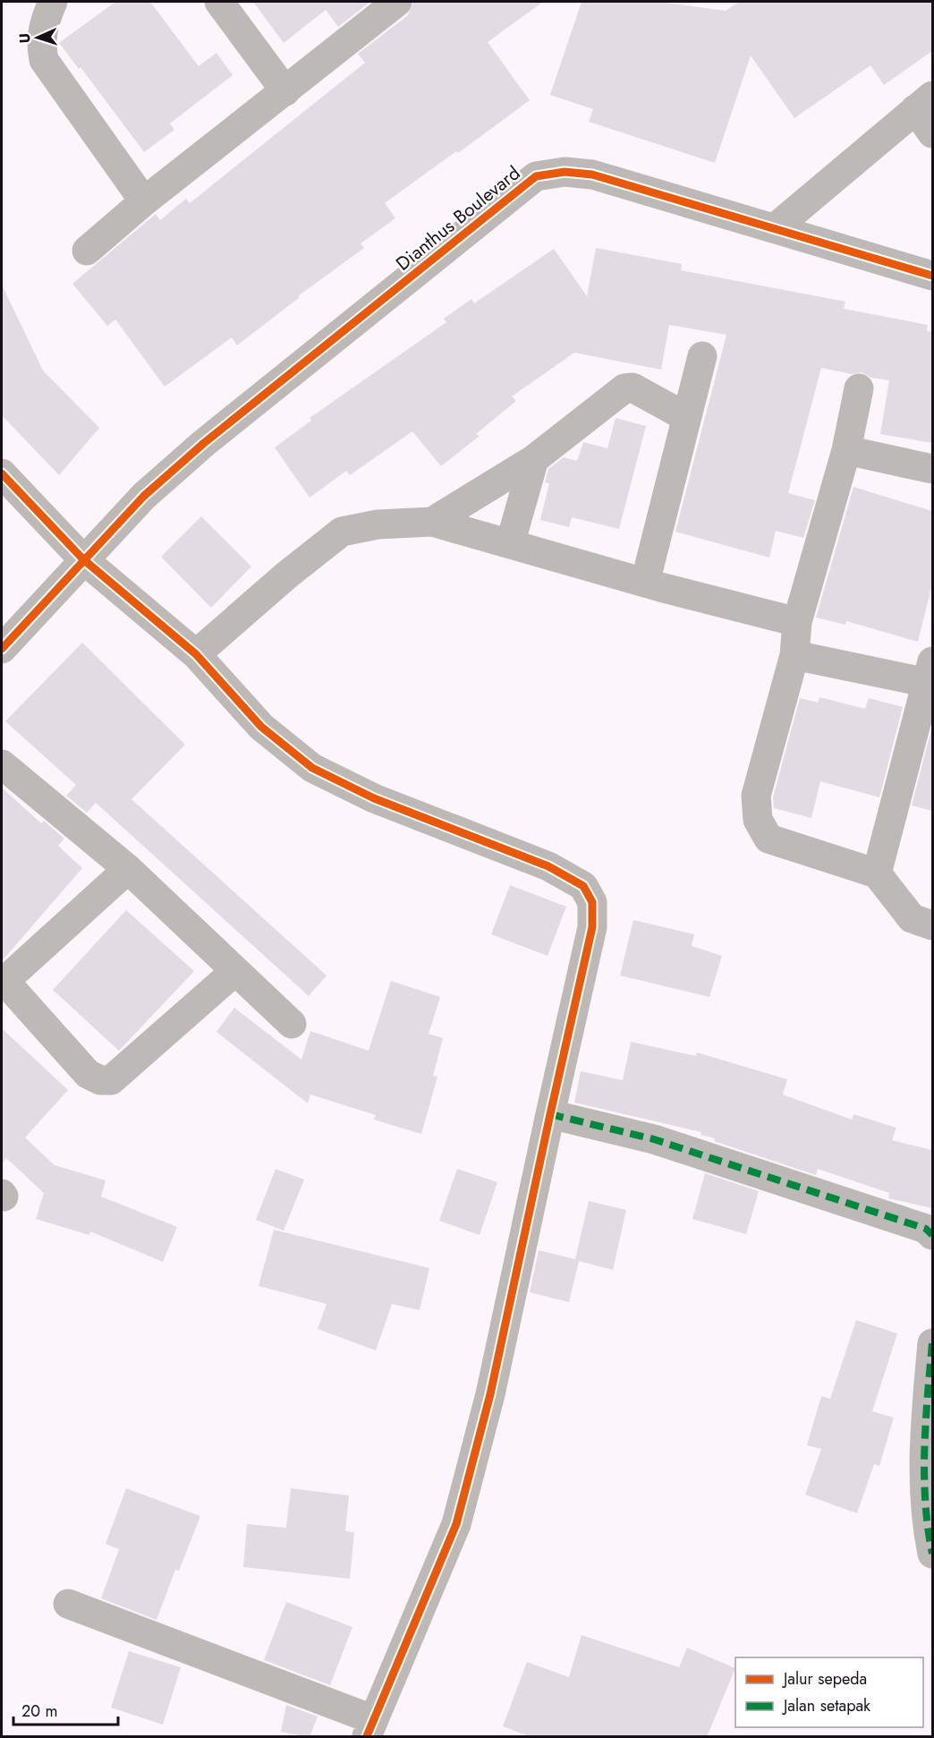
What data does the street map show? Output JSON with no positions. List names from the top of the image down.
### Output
{
  "streets": {
    "street": ["Dianthus Boulevard"]
  },
  "legend": ["Jalur sepeda", "Jalan setapak"],
  "scale_bar": "20 m",
  "north": "left"
}
